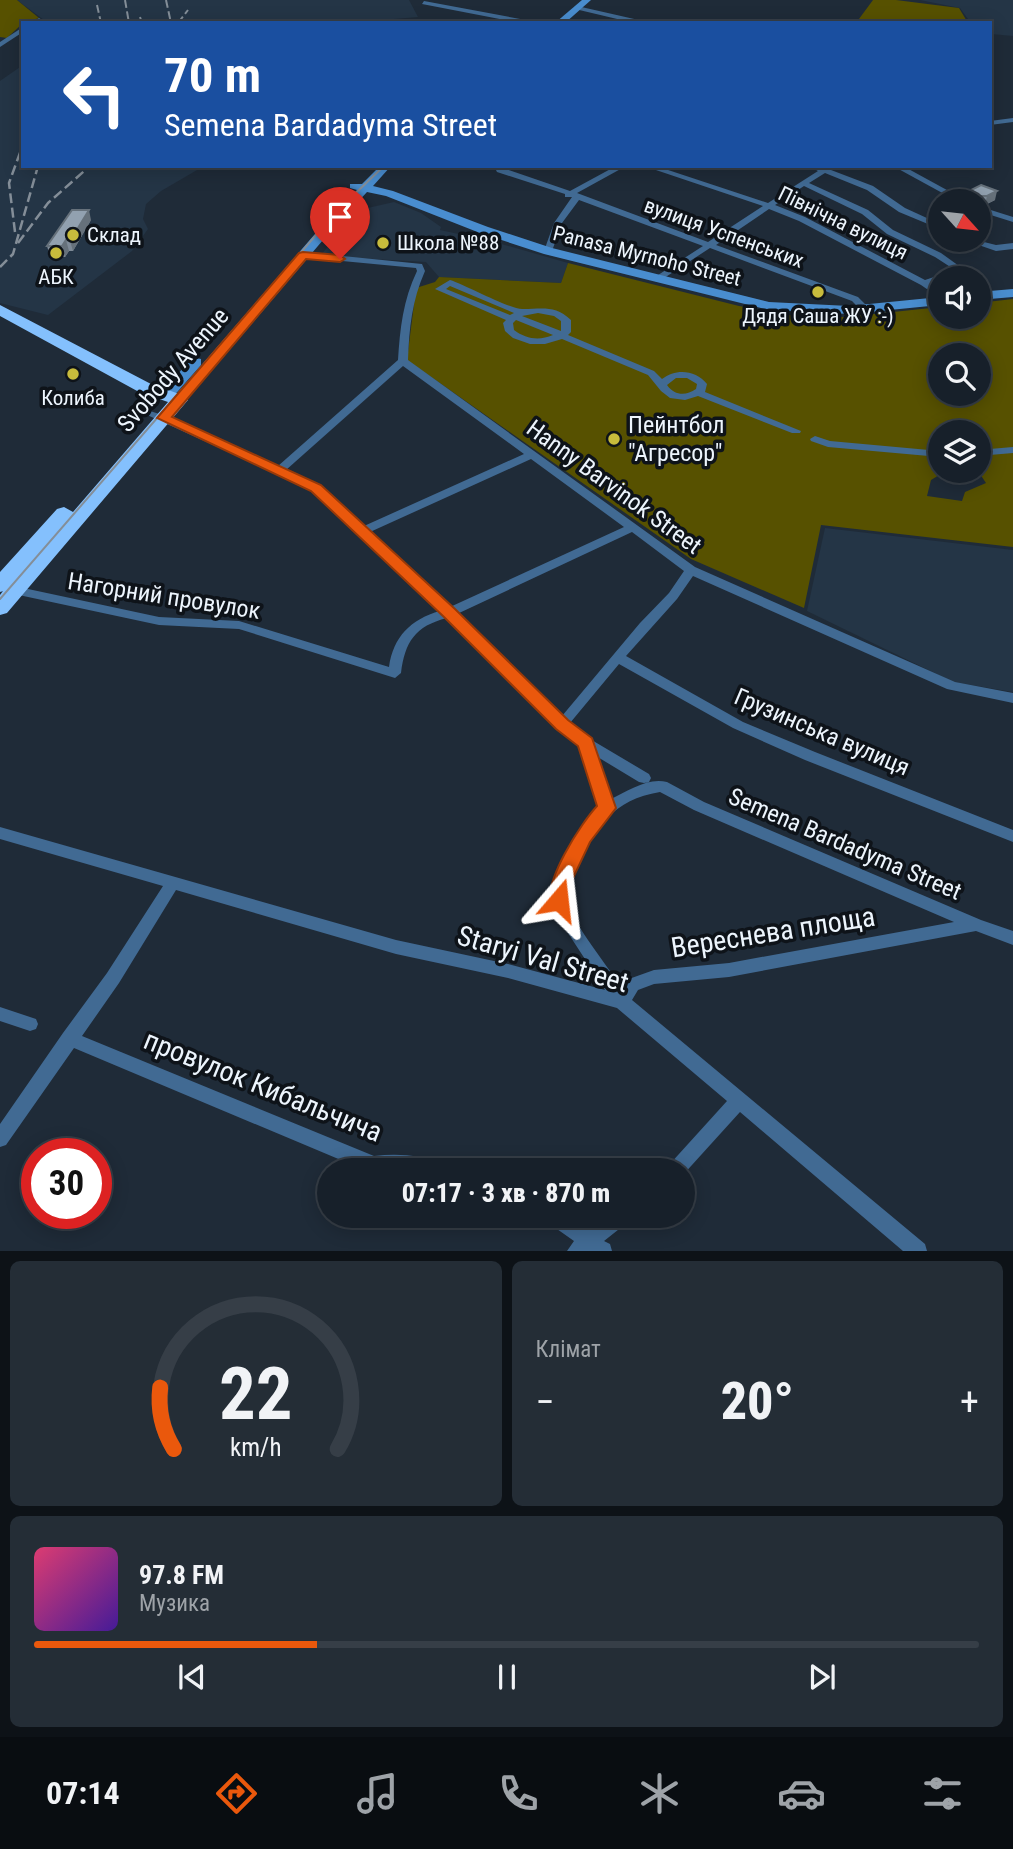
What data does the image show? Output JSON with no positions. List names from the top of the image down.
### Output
{
  "streets": {
    "highway": ["Svobody Avenue"],
    "main road": ["Panasa Myrnoho Street"],
    "street": [
      "Північна вулиця",
      "вулиця Успенських",
      "Hanny Barvinok Street",
      "Нагорний провулок",
      "Грузинська вулиця",
      "Semena Bardadyma Street",
      "Вереснева площа",
      "Staryi Val Street",
      "провулок Кибальчича"
    ]
  },
  "crossings": [
    ["вулиця Успенських", "Panasa Myrnoho Street"],
    ["Panasa Myrnoho Street", "Svobody Avenue"],
    ["Svobody Avenue", "Нагорний провулок"],
    ["Semena Bardadyma Street", "Вереснева площа"],
    ["Вереснева площа", "Staryi Val Street"]
  ],
  "places": [
    "Склад",
    "Школа №88",
    "АБК",
    "Дядя Саша ЖУ :-)",
    "Колиба",
    "Пейнтбол \"Агресор\""
  ],
  "north": "bottom right",
  "page": {
    "turn": ["70 m", "Semena Bardadyma Street"],
    "limit": "30",
    "trip": "07:17 · 3 хв · 870 m",
    "tile": "Клімат",
    "heat": ["−", "20°", "+"],
    "song": ["97.8 FM", "Музика"],
    "tabs": "07:14",
    "gauge": ["22", "km/h"]
  }
}
